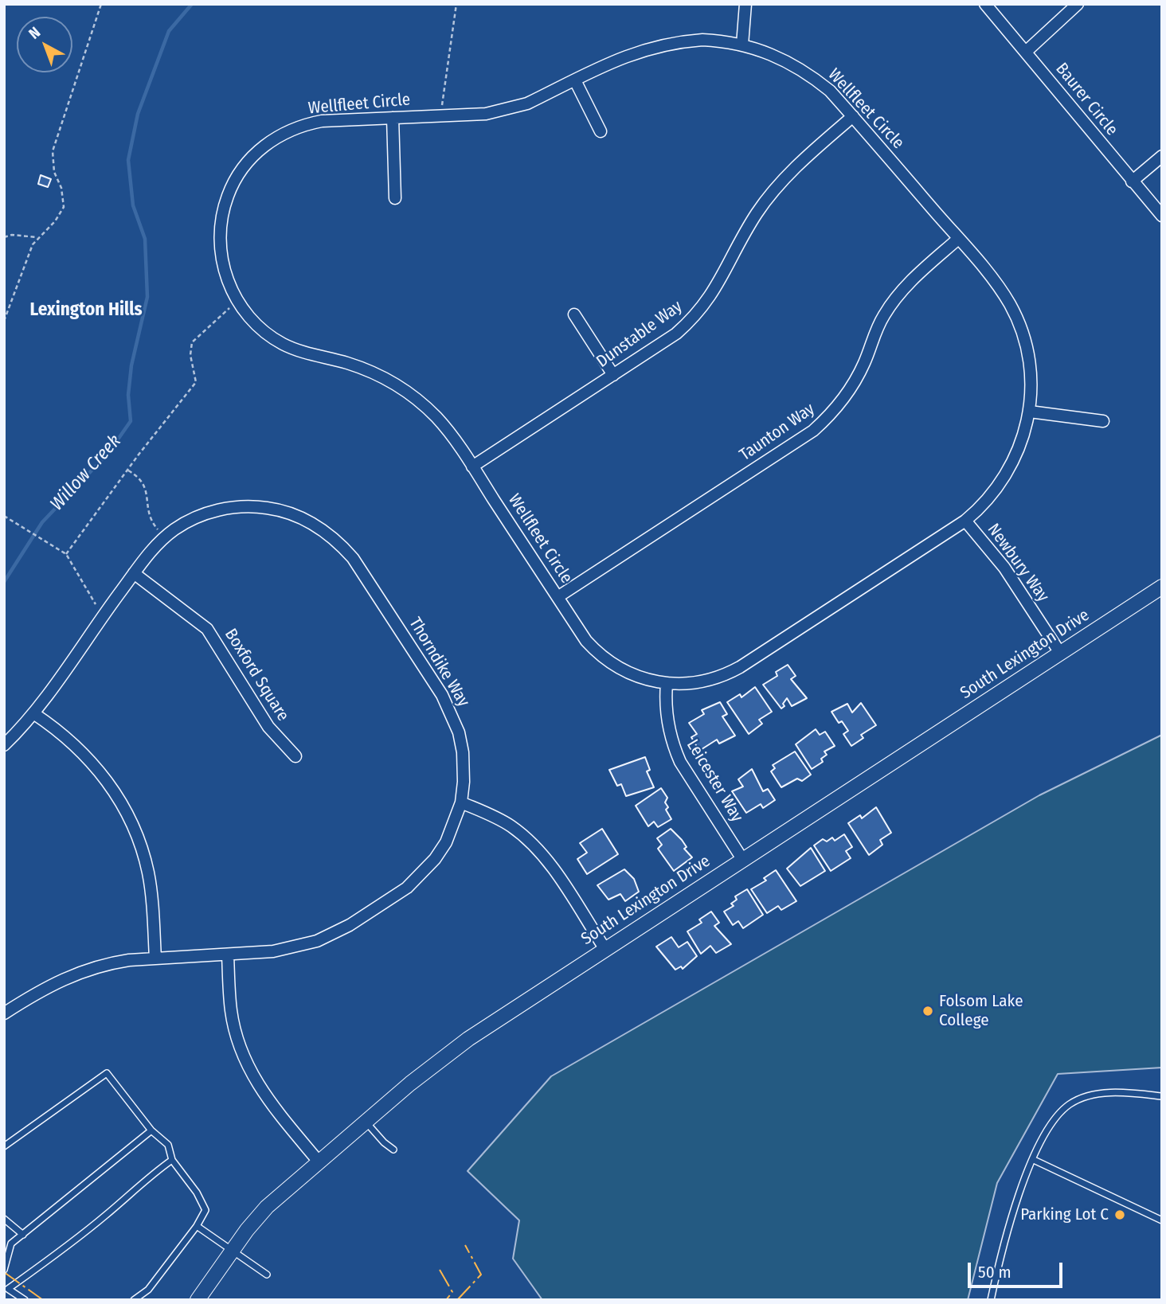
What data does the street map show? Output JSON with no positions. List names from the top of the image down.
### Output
{
  "streets": {
    "street": [
      "Baurer Circle",
      "Wellfleet Circle",
      "Dunstable Way",
      "Taunton Way",
      "Newbury Way",
      "South Lexington Drive",
      "Thorndike Way",
      "Boxford Square",
      "Leicester Way"
    ]
  },
  "crossings": [
    ["Wellfleet Circle", "Dunstable Way"],
    ["Wellfleet Circle", "Taunton Way"],
    ["Wellfleet Circle", "Newbury Way"],
    ["Wellfleet Circle", "Leicester Way"],
    ["Newbury Way", "South Lexington Drive"],
    ["South Lexington Drive", "Leicester Way"],
    ["Thorndike Way", "Boxford Square"]
  ],
  "districts": ["Lexington Hills"],
  "water": ["Willow Creek"],
  "places": ["Folsom Lake College", "Parking Lot C"],
  "scale_bar": "50 m",
  "north": "top left"
}
